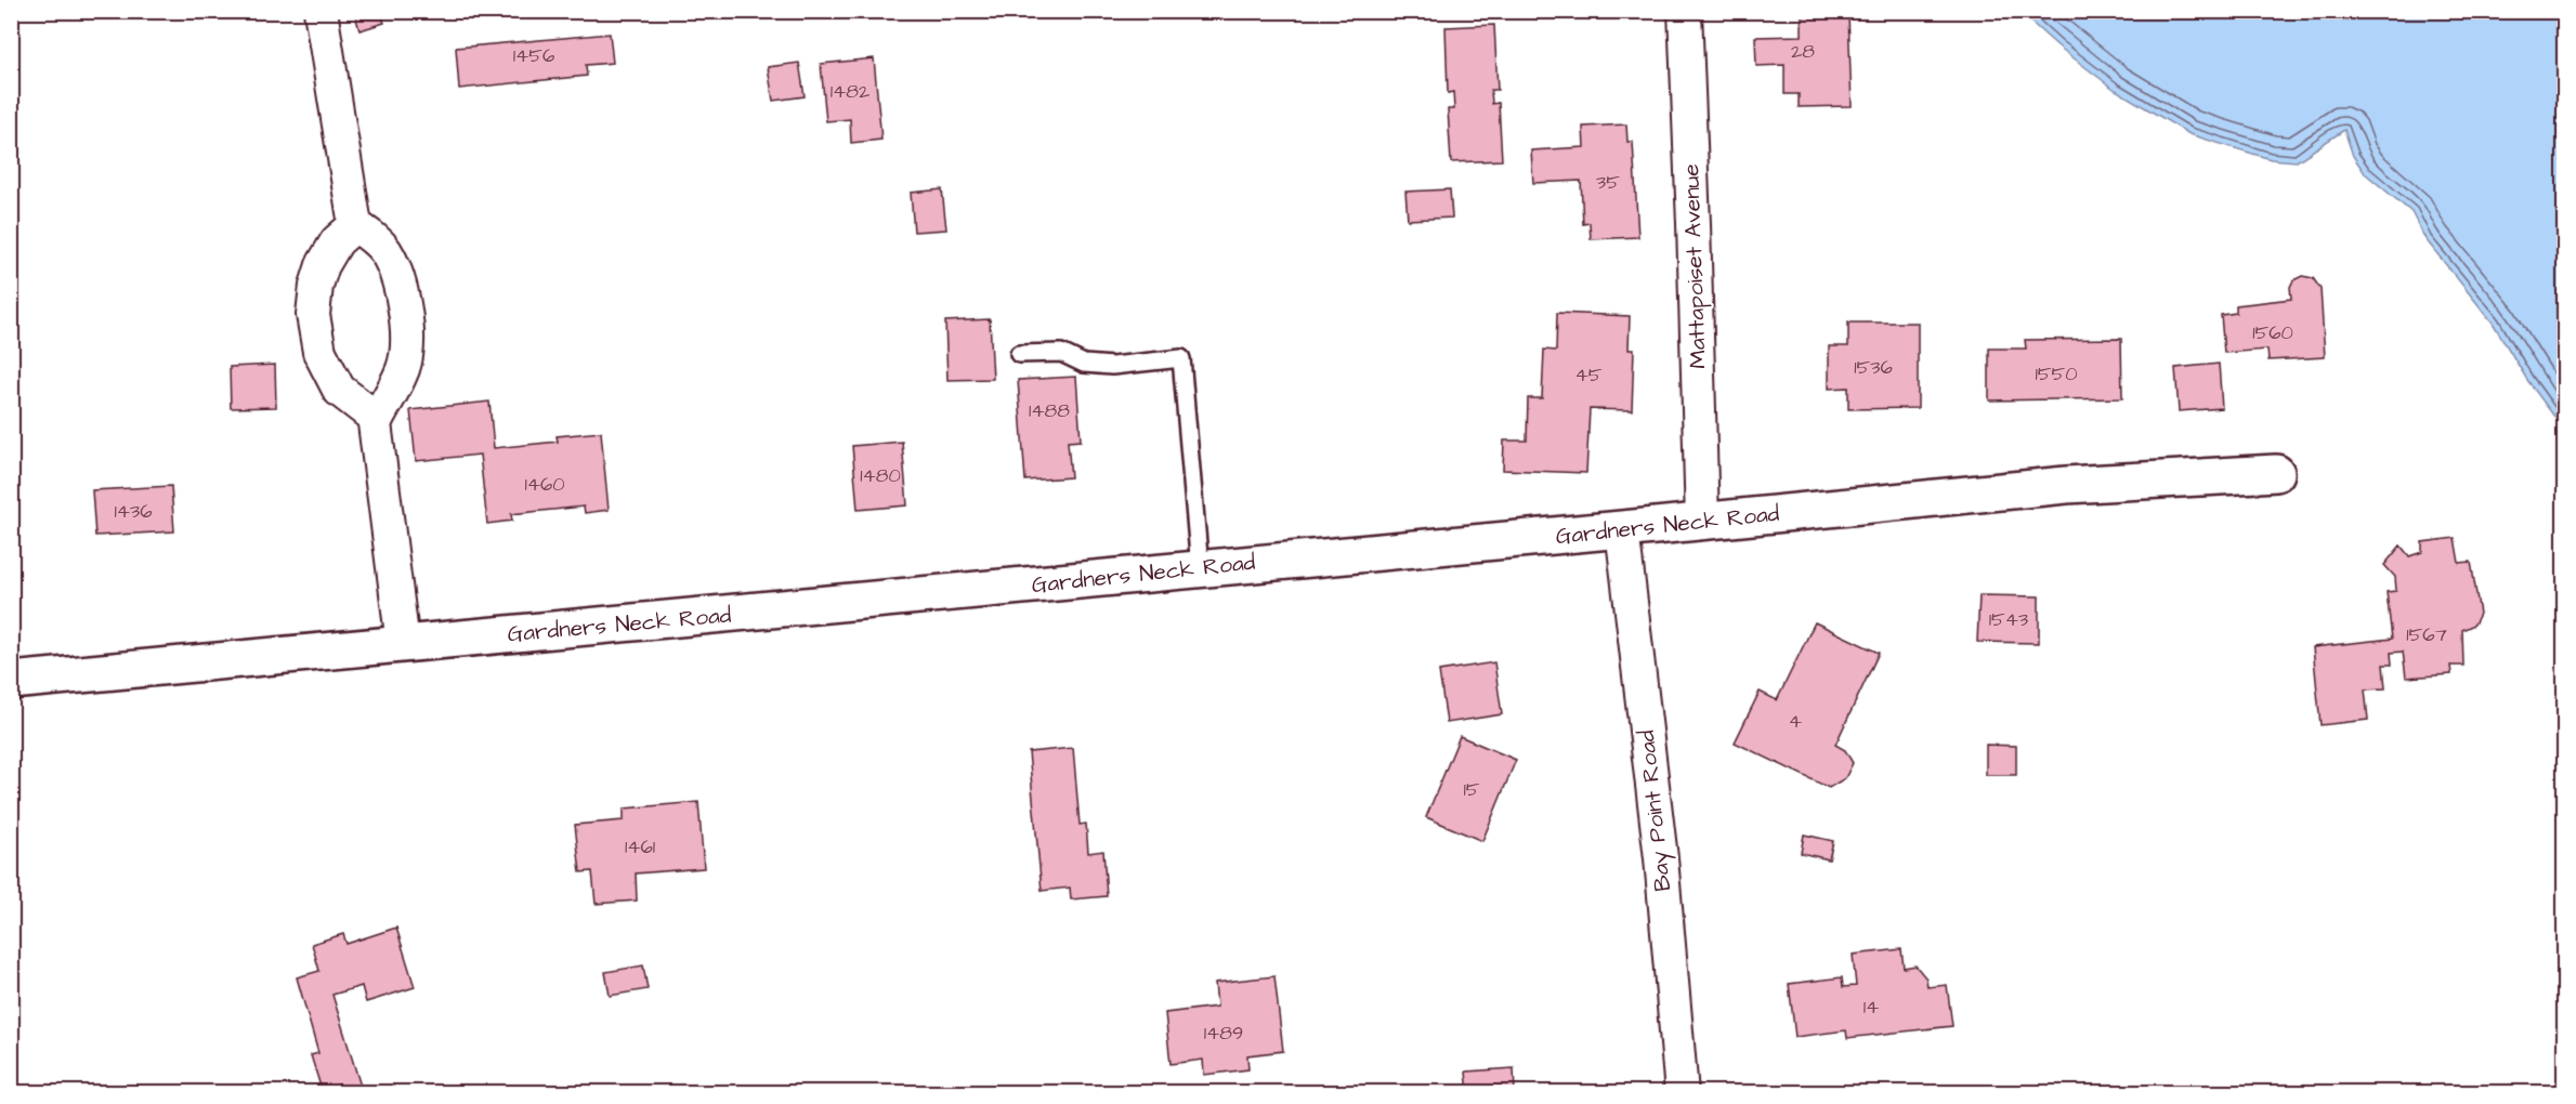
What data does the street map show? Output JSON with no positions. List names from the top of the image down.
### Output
{
  "streets": {
    "street": ["Mattapoiset Avenue", "Gardners Neck Road", "Bay Point Road"]
  },
  "crossings": [
    ["Mattapoiset Avenue", "Gardners Neck Road"],
    ["Gardners Neck Road", "Bay Point Road"]
  ],
  "house_numbers": [
    "28",
    "1456",
    "1482",
    "35",
    "1560",
    "1536",
    "1550",
    "45",
    "1488",
    "1480",
    "1460",
    "1436",
    "1543",
    "1567",
    "4",
    "15",
    "1461",
    "14",
    "1489"
  ]
}
